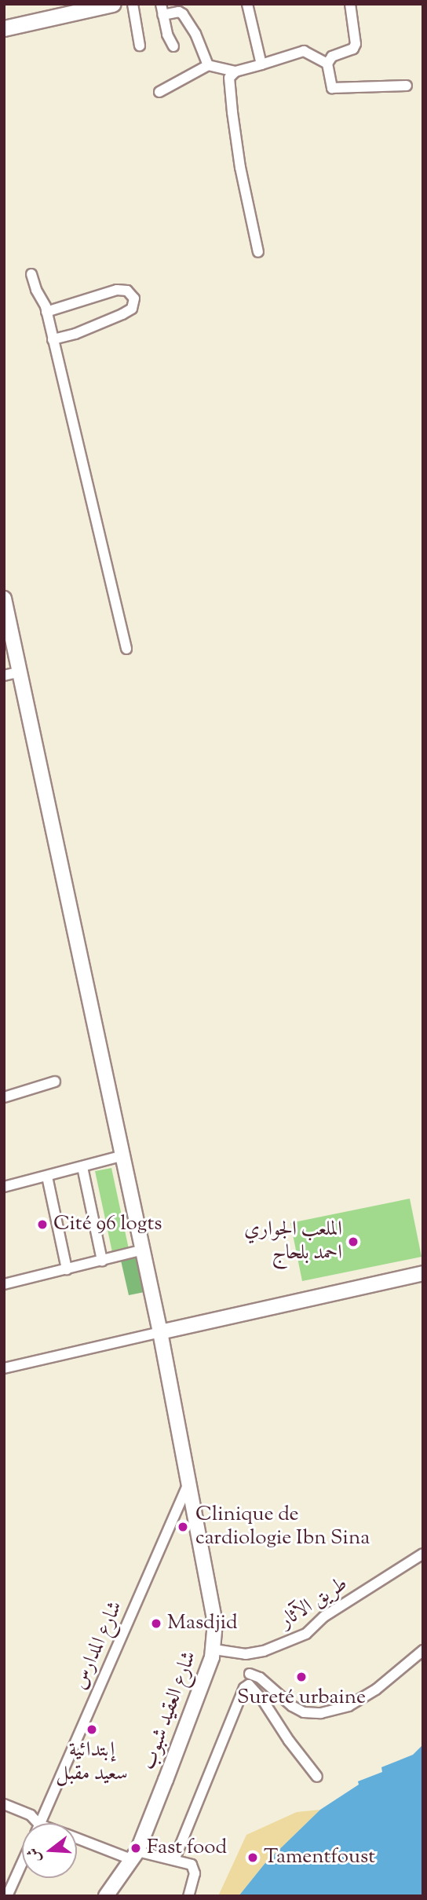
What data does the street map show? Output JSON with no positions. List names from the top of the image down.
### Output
{
  "streets": {
    "main road": ["شارع العقيد شبوب"],
    "street": ["طريق الآثار", "شارع المدارس"]
  },
  "crossings": [
    ["طريق الآثار", "شارع العقيد شبوب"],
    ["شارع المدارس", "شارع العقيد شبوب"]
  ],
  "places": [
    "Cité 96 logts",
    "الملعب الجواري احمد بلحاج",
    "Clinique de cardiologie Ibn Sina",
    "Masdjid",
    "Sureté urbaine",
    "إبتدائية سعيد مقبل",
    "Fast food",
    "Tamentfoust"
  ],
  "north": "left"
}
